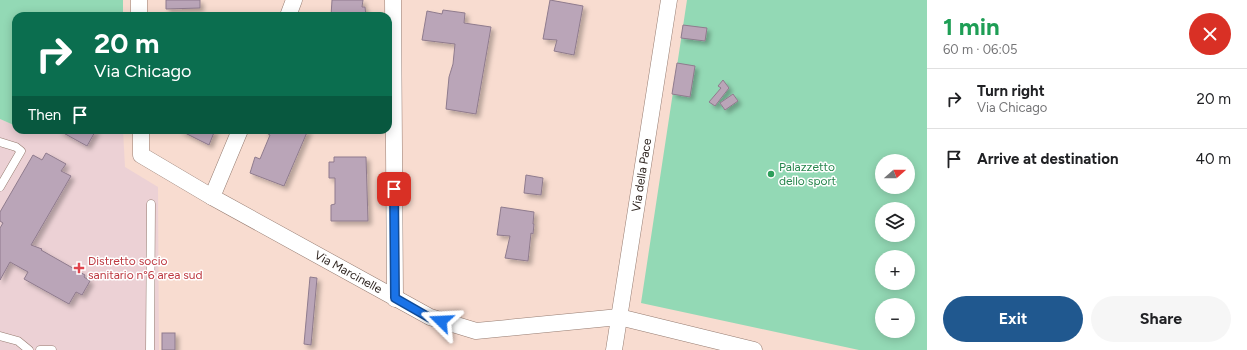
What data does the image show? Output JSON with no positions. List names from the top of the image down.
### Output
{
  "streets": {
    "street": ["Via della Pace", "Via Marcinelle"]
  },
  "crossings": [
    ["Via della Pace", "Via Marcinelle"]
  ],
  "places": {
    "other": ["Palazzetto dello sport"],
    "health": ["Distretto socio sanitario n°6 area sud"]
  },
  "north": "right",
  "page": {
    "heading": ["1 min", "60 m · 06:05"],
    "turn": ["20 m", "Via Chicago"],
    "list": [
      {
        "name": "Turn right",
        "note": "Via Chicago",
        "value": "20 m"
      },
      {
        "name": "Arrive at destination",
        "value": "40 m"
      }
    ],
    "then": "Then",
    "map_buttons": ["+", "−"],
    "buttons": ["Exit", "Share"]
  }
}
